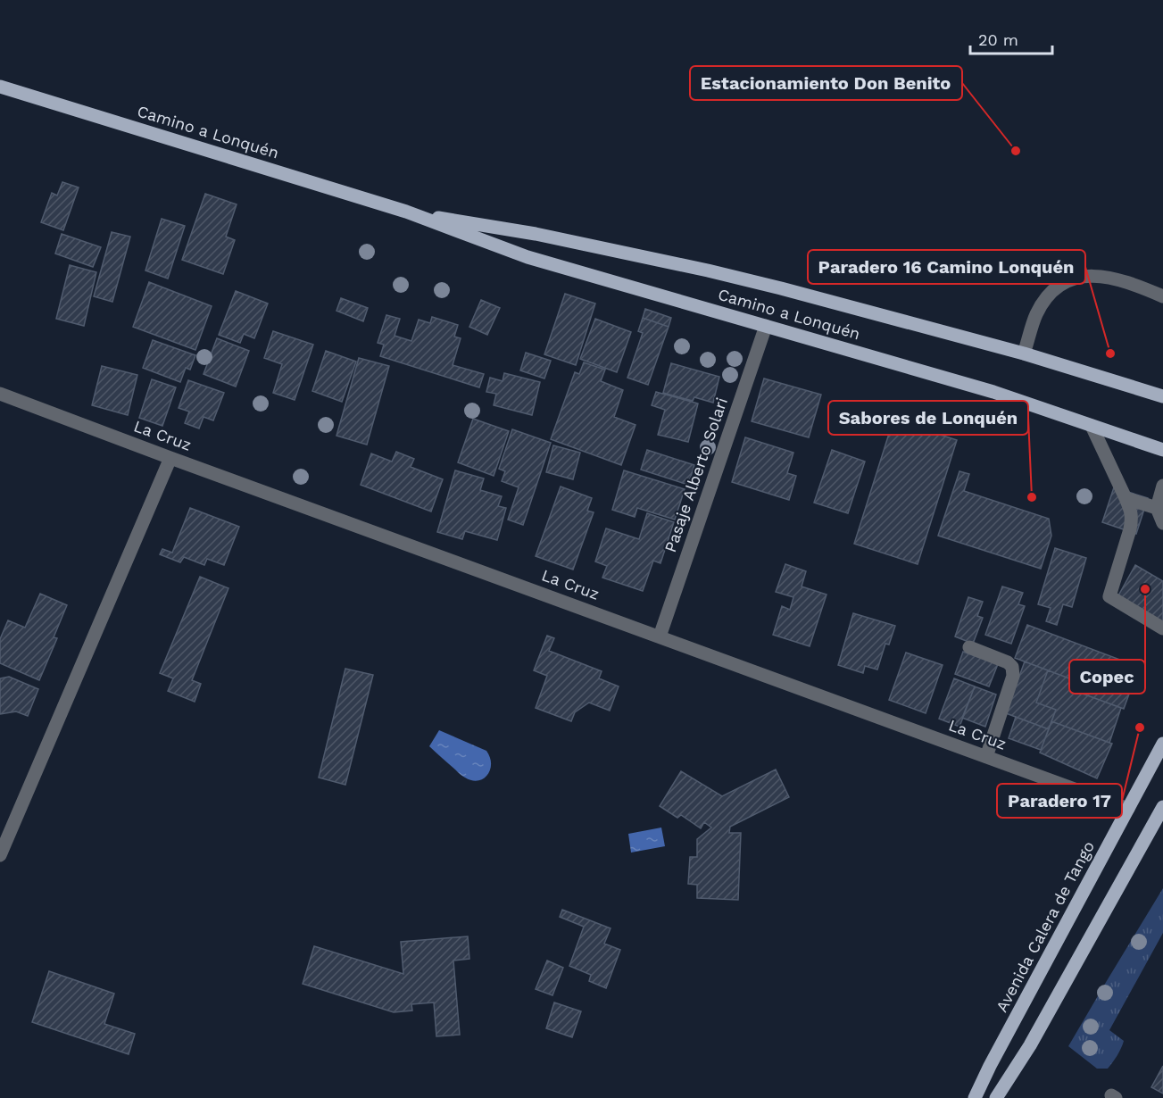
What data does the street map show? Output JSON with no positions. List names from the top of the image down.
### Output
{
  "streets": {
    "main road": ["Camino a Lonquén", "Avenida Calera de Tango"],
    "street": ["La Cruz", "Pasaje Alberto Solari"]
  },
  "crossings": [
    ["Camino a Lonquén", "Pasaje Alberto Solari"],
    ["La Cruz", "Pasaje Alberto Solari"],
    ["La Cruz", "Avenida Calera de Tango"]
  ],
  "places": [
    "Estacionamiento Don Benito",
    "Paradero 16 Camino Lonquén",
    "Sabores de Lonquén",
    "Copec",
    "Paradero 17"
  ],
  "scale_bar": "20 m"
}
